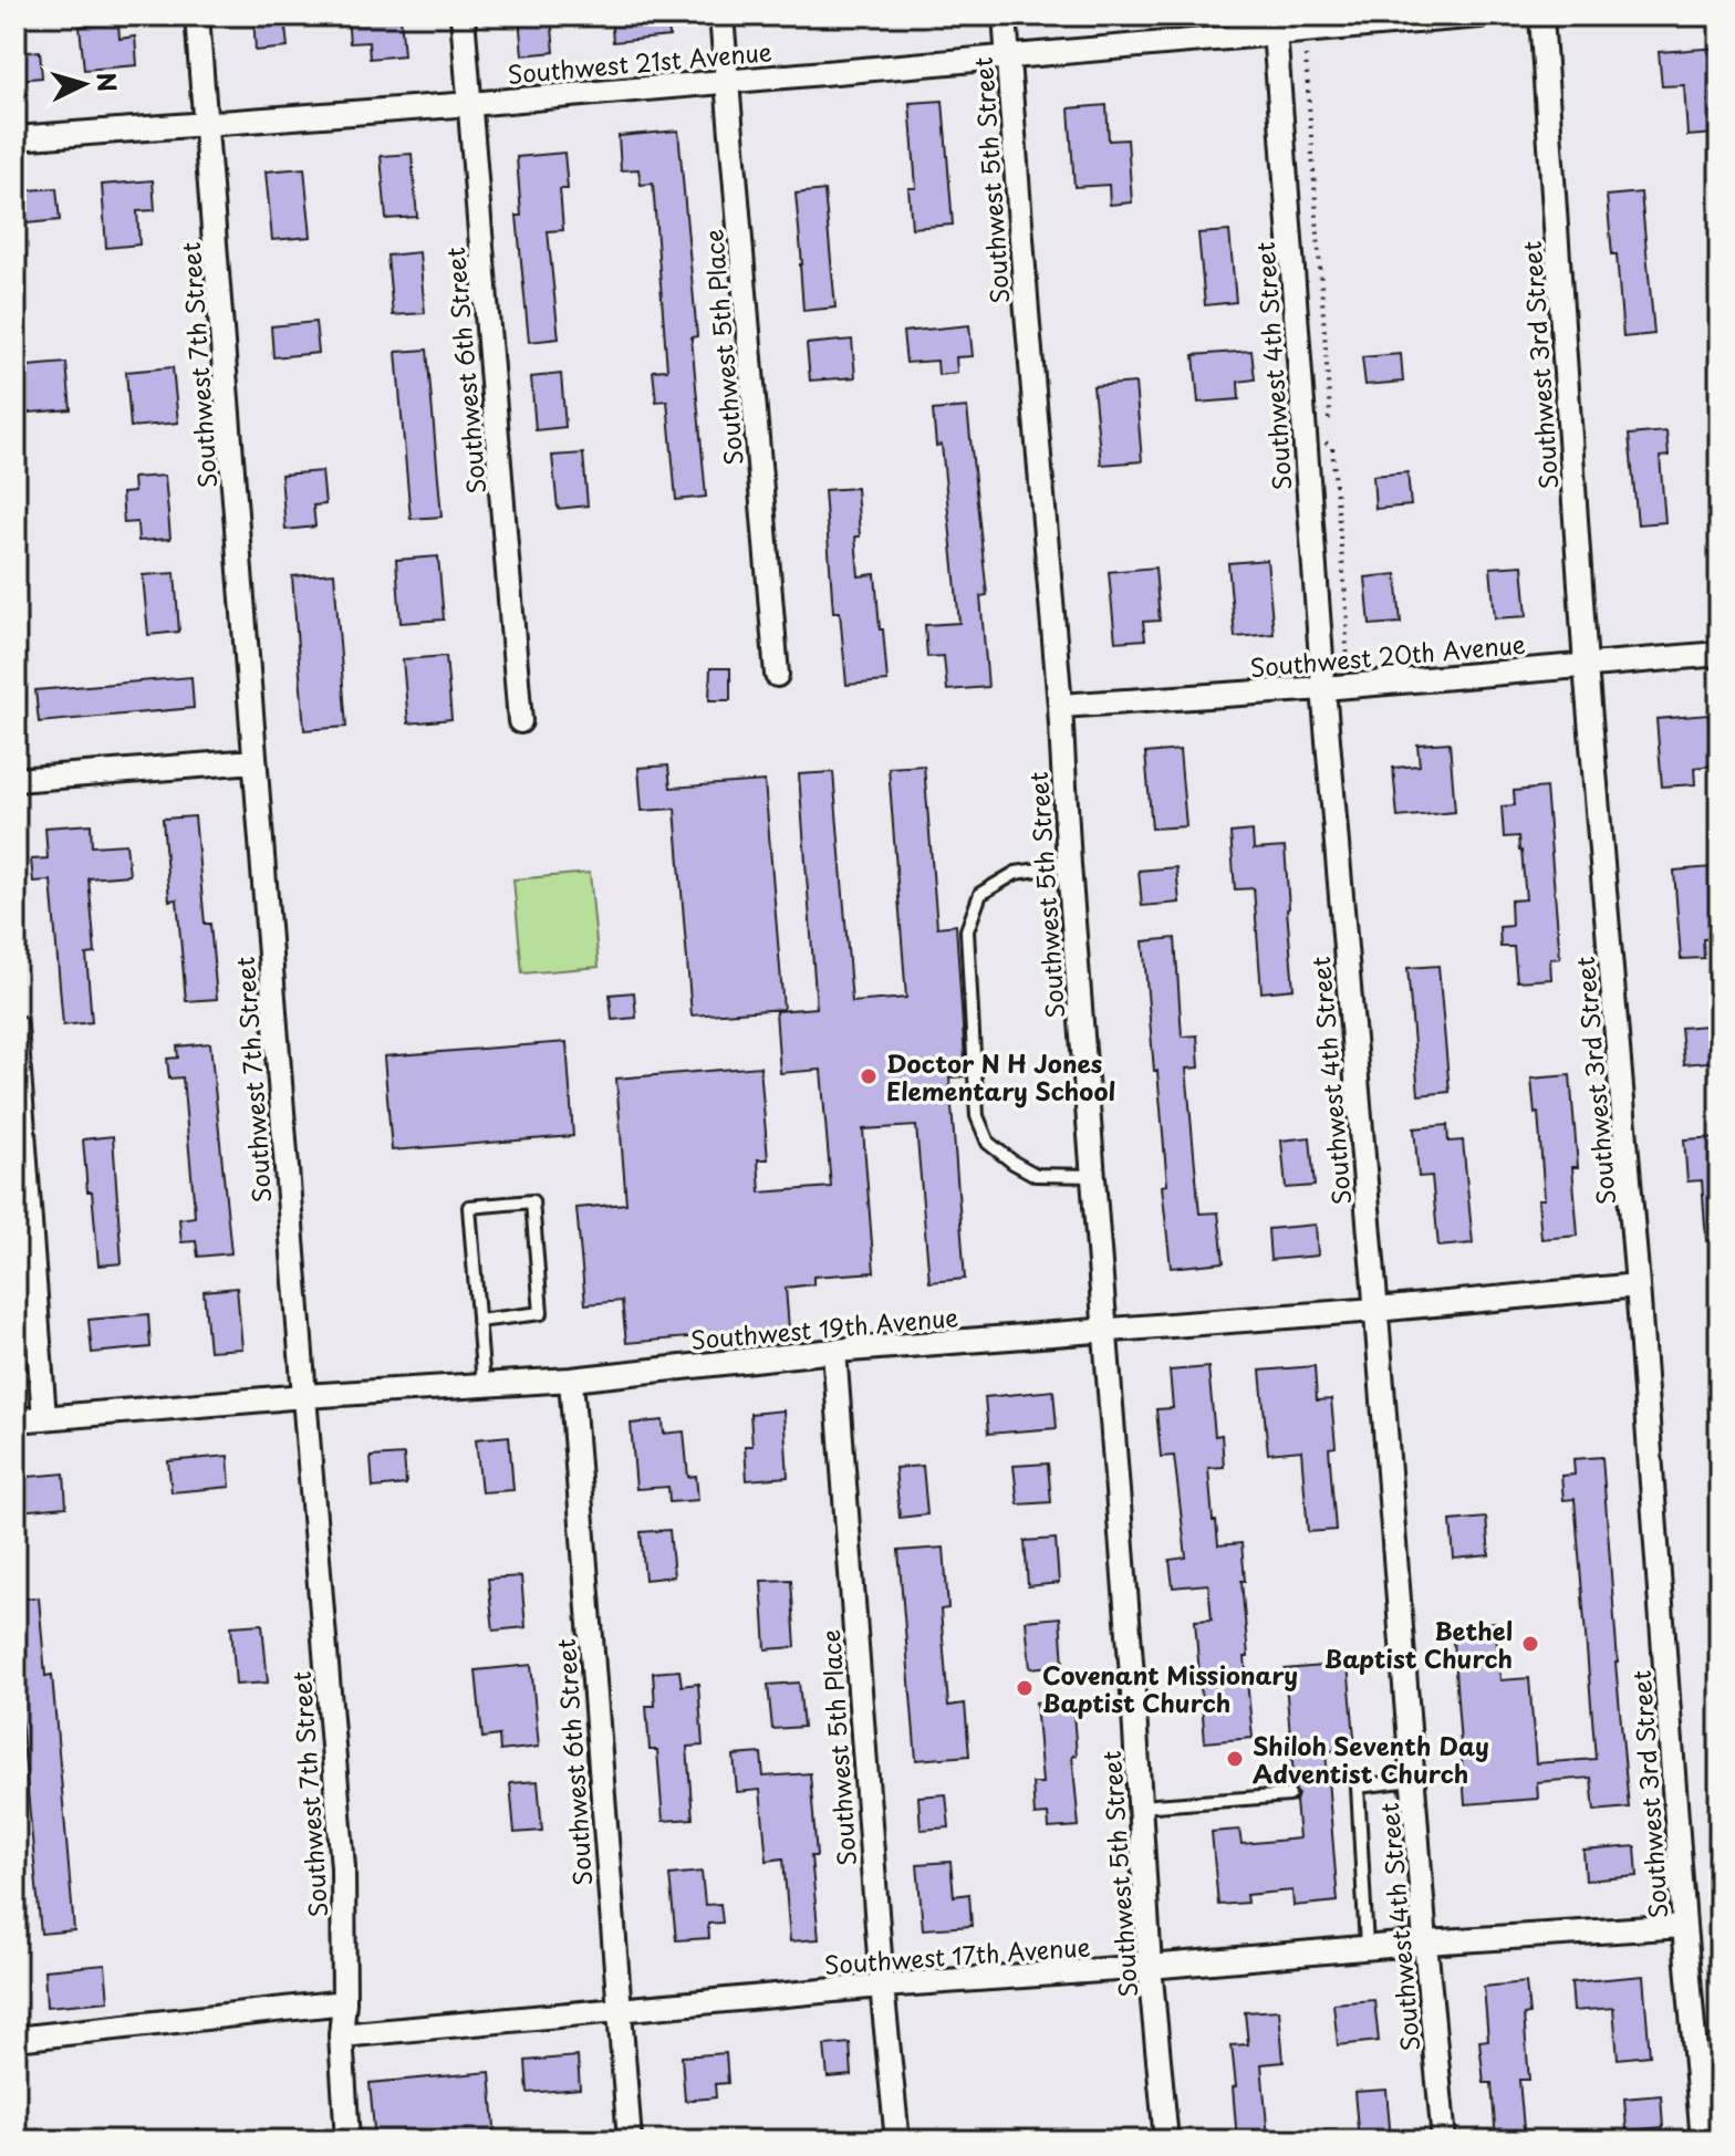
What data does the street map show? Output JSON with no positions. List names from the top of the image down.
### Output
{
  "streets": {
    "street": [
      "Southwest 21st Avenue",
      "Southwest 5th Street",
      "Southwest 5th Place",
      "Southwest 7th Street",
      "Southwest 3rd Street",
      "Southwest 4th Street",
      "Southwest 6th Street",
      "Southwest 20th Avenue",
      "Southwest 19th Avenue",
      "Southwest 17th Avenue"
    ]
  },
  "crossings": [
    ["Southwest 21st Avenue", "Southwest 5th Street"],
    ["Southwest 21st Avenue", "Southwest 5th Place"],
    ["Southwest 21st Avenue", "Southwest 7th Street"],
    ["Southwest 21st Avenue", "Southwest 4th Street"],
    ["Southwest 21st Avenue", "Southwest 6th Street"],
    ["Southwest 5th Street", "Southwest 20th Avenue"],
    ["Southwest 5th Street", "Southwest 19th Avenue"],
    ["Southwest 5th Street", "Southwest 17th Avenue"],
    ["Southwest 5th Place", "Southwest 19th Avenue"],
    ["Southwest 5th Place", "Southwest 17th Avenue"],
    ["Southwest 7th Street", "Southwest 19th Avenue"],
    ["Southwest 7th Street", "Southwest 17th Avenue"],
    ["Southwest 3rd Street", "Southwest 20th Avenue"],
    ["Southwest 3rd Street", "Southwest 19th Avenue"],
    ["Southwest 3rd Street", "Southwest 17th Avenue"],
    ["Southwest 4th Street", "Southwest 20th Avenue"],
    ["Southwest 4th Street", "Southwest 19th Avenue"],
    ["Southwest 4th Street", "Southwest 17th Avenue"],
    ["Southwest 6th Street", "Southwest 19th Avenue"],
    ["Southwest 6th Street", "Southwest 17th Avenue"]
  ],
  "places": [
    "Doctor N H Jones Elementary School",
    "Bethel Baptist Church",
    "Covenant Missionary Baptist Church",
    "Shiloh Seventh Day Adventist Church"
  ],
  "north": "right"
}
